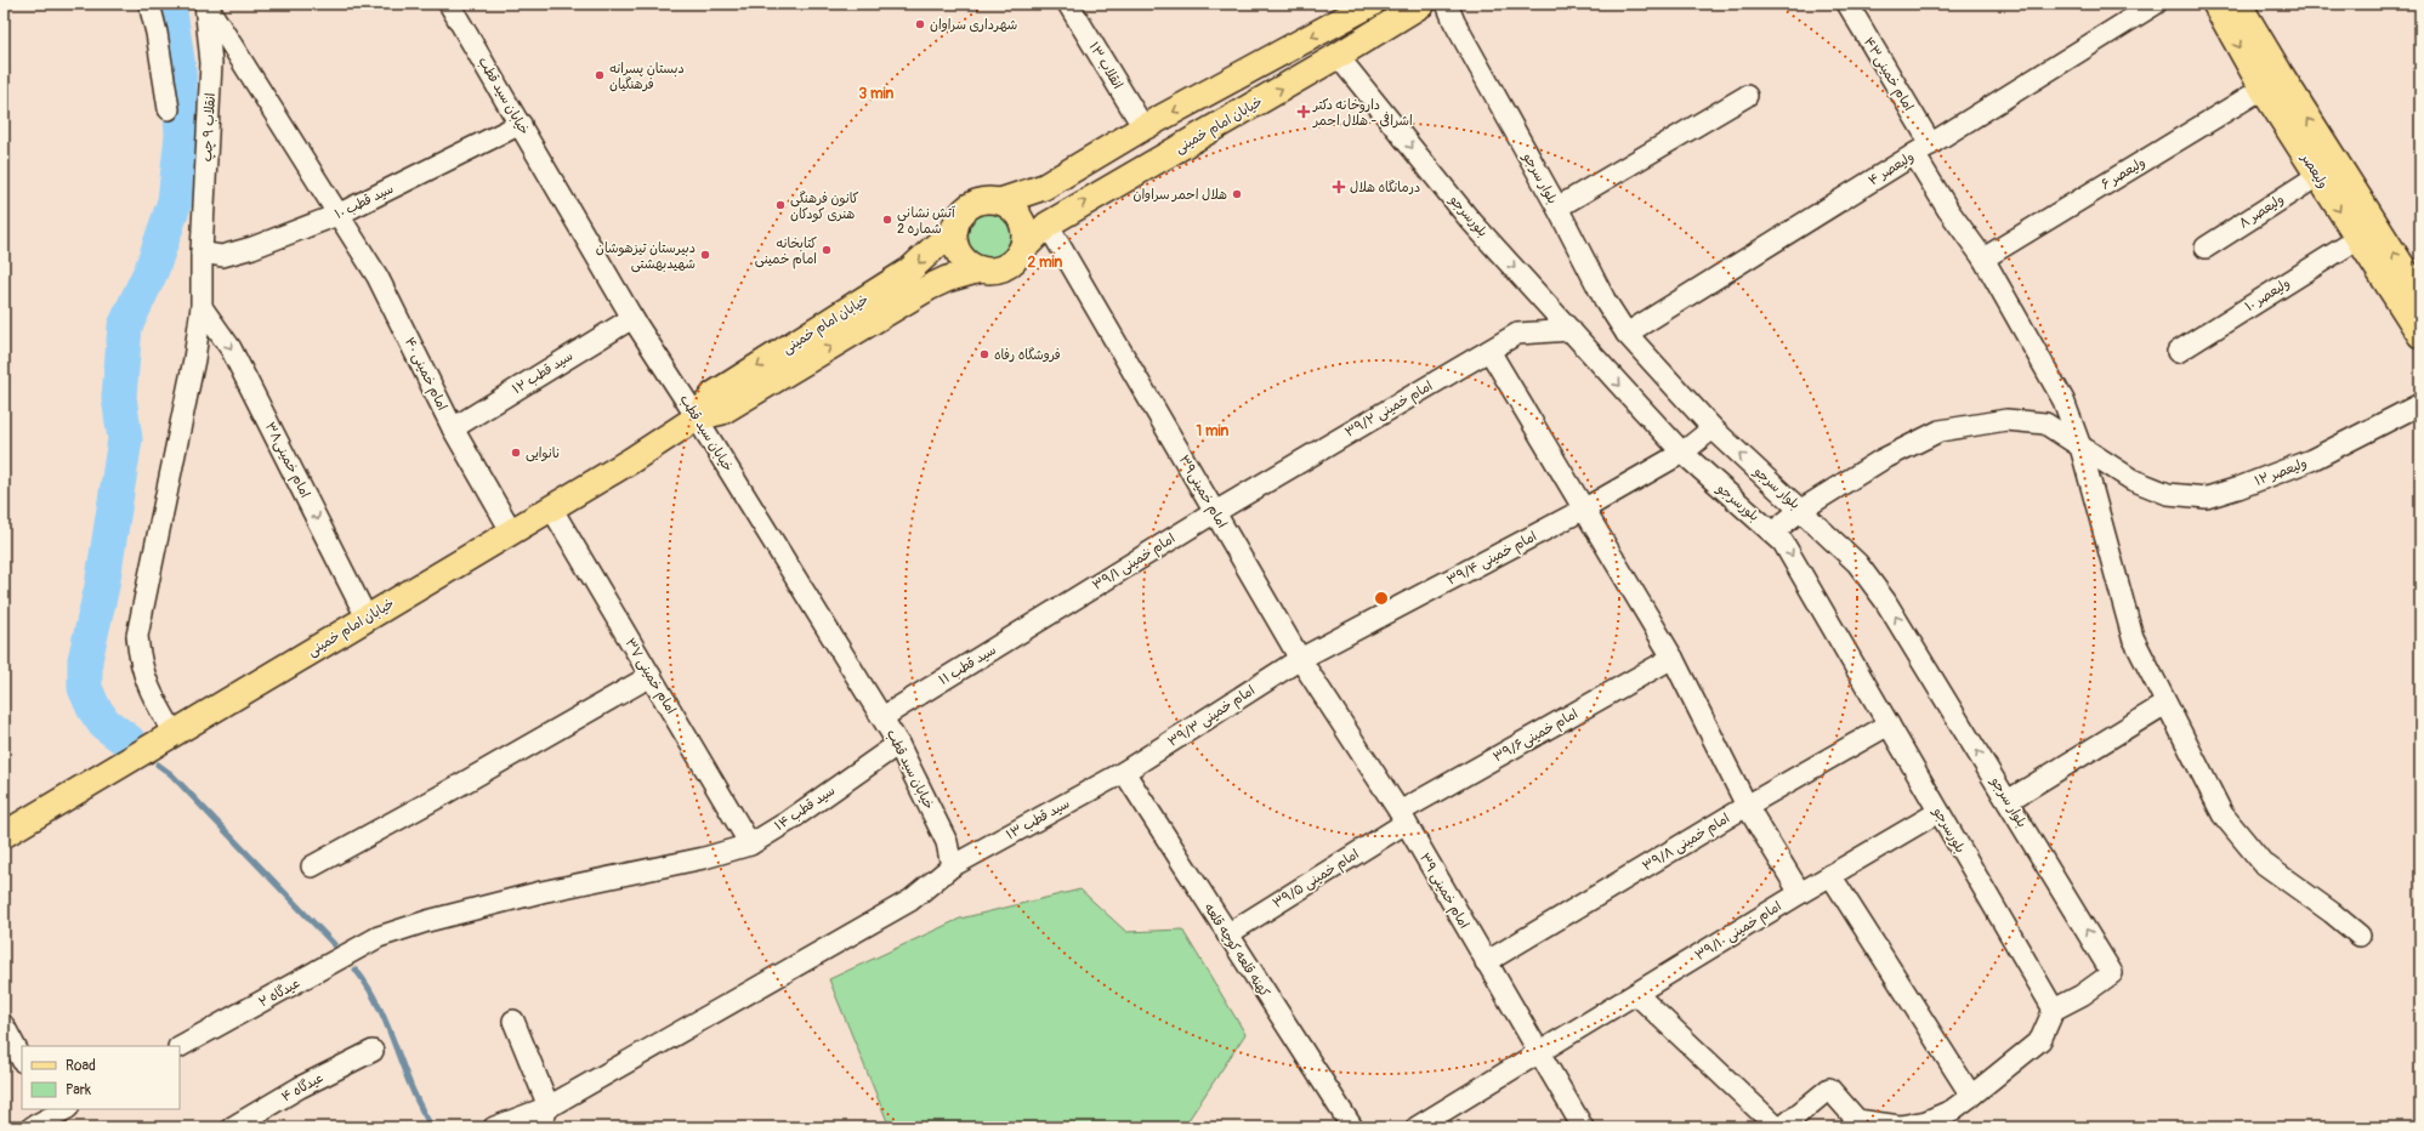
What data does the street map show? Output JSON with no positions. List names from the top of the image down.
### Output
{
  "streets": {
    "main road": ["خیابان امام خمینی", "ولیعصر"],
    "street": [
      "انقلاب ۱۳",
      "امام خمینی۴۳",
      "خیابان سید قطب",
      "انقلاب ۹ چپ",
      "ولیعصر ۴",
      "ولیعصر ۶",
      "بلوار سرجو",
      "سید قطب ۱۰",
      "ولیعصر ۸",
      "بلورسرجو",
      "ولیعصر ۱۰",
      "سید قطب ۱۲",
      "امام خمینی ۴۰",
      "امام خمینی ۳۹/۲",
      "امام خمینی۳۸",
      "ولیعصر ۱۲",
      "امام خمینی۳۹",
      "امام خمینی ۳۹/۴",
      "امام خمینی ۳۹/۱",
      "سید قطب ۱۱",
      "امام خمینی ۳۷",
      "امام خمینی ۳۹/۳",
      "امام خمینی۳۹/۶",
      "سید قطب ۱۴",
      "سید قطب ۱۳",
      "امام خمینی ۳۹/۸",
      "امام خمینی ۳۹/۵",
      "امام خمینی ۳۹",
      "امام خمینی ۳۹/۱۰",
      "کهنه قلعه کوچه قلعه",
      "عیدگاه ۲",
      "عیدگاه ۴"
    ]
  },
  "crossings": [
    ["امام خمینی۴۳", "ولیعصر ۴"],
    ["امام خمینی۴۳", "ولیعصر ۶"],
    ["امام خمینی۴۳", "ولیعصر ۱۲"],
    ["خیابان سید قطب", "خیابان امام خمینی"],
    ["خیابان سید قطب", "سید قطب ۱۰"],
    ["خیابان سید قطب", "سید قطب ۱۲"],
    ["خیابان سید قطب", "سید قطب ۱۱"],
    ["خیابان سید قطب", "سید قطب ۱۴"],
    ["خیابان سید قطب", "سید قطب ۱۳"],
    ["خیابان امام خمینی", "انقلاب ۹ چپ"],
    ["خیابان امام خمینی", "بلورسرجو"],
    ["خیابان امام خمینی", "امام خمینی ۴۰"],
    ["خیابان امام خمینی", "امام خمینی۳۸"],
    ["خیابان امام خمینی", "امام خمینی۳۹"],
    ["خیابان امام خمینی", "امام خمینی ۳۷"],
    ["انقلاب ۹ چپ", "سید قطب ۱۰"],
    ["انقلاب ۹ چپ", "امام خمینی ۴۰"],
    ["انقلاب ۹ چپ", "امام خمینی۳۸"],
    ["ولیعصر ۴", "بلوار سرجو"],
    ["ولیعصر", "ولیعصر ۶"],
    ["ولیعصر", "ولیعصر ۸"],
    ["ولیعصر", "ولیعصر ۱۰"],
    ["بلوار سرجو", "بلورسرجو"],
    ["بلوار سرجو", "ولیعصر ۱۲"],
    ["بلوار سرجو", "امام خمینی ۳۹/۴"],
    ["سید قطب ۱۰", "امام خمینی ۴۰"],
    ["بلورسرجو", "امام خمینی ۳۹/۲"],
    ["بلورسرجو", "ولیعصر ۱۲"],
    ["بلورسرجو", "امام خمینی ۳۹/۴"],
    ["بلورسرجو", "امام خمینی ۳۹/۸"],
    ["بلورسرجو", "امام خمینی ۳۹/۱۰"],
    ["سید قطب ۱۲", "امام خمینی ۴۰"],
    ["امام خمینی ۳۹/۲", "امام خمینی۳۹"],
    ["امام خمینی ۳۹/۲", "امام خمینی ۳۹/۱"],
    ["امام خمینی۳۹", "امام خمینی ۳۹/۴"],
    ["امام خمینی۳۹", "امام خمینی ۳۹/۱"],
    ["امام خمینی۳۹", "امام خمینی ۳۹/۳"],
    ["امام خمینی۳۹", "امام خمینی ۳۹"],
    ["امام خمینی ۳۹/۴", "امام خمینی ۳۹/۳"],
    ["امام خمینی ۳۹/۴", "امام خمینی ۳۹"],
    ["امام خمینی ۳۹/۱", "سید قطب ۱۱"],
    ["امام خمینی ۳۷", "سید قطب ۱۴"],
    ["امام خمینی ۳۹/۳", "سید قطب ۱۳"],
    ["امام خمینی ۳۹/۳", "امام خمینی ۳۹"],
    ["امام خمینی ۳۹/۳", "کهنه قلعه کوچه قلعه"],
    ["امام خمینی۳۹/۶", "امام خمینی ۳۹/۵"],
    ["امام خمینی۳۹/۶", "امام خمینی ۳۹"],
    ["سید قطب ۱۴", "عیدگاه ۲"],
    ["سید قطب ۱۳", "کهنه قلعه کوچه قلعه"],
    ["امام خمینی ۳۹/۸", "امام خمینی ۳۹"],
    ["امام خمینی ۳۹/۵", "امام خمینی ۳۹"],
    ["امام خمینی ۳۹/۵", "کهنه قلعه کوچه قلعه"],
    ["امام خمینی ۳۹", "امام خمینی ۳۹/۱۰"]
  ],
  "one_way": ["بلوار سرجو", "امام خمینی۳۸"],
  "places": {
    "other": [
      "شهرداری سراوان",
      "دبستان پسرانه فرهنگیان",
      "هلال احمر سراوان",
      "کانون فرهنگی هنری کودکان",
      "آتش نشانی شماره 2",
      "کتابخانه امام خمینی",
      "دبیرستان تیزهوشان شهیدبهشتی",
      "فروشگاه رفاه",
      "نانوایی"
    ],
    "health": ["داروخانه دکتر اشرافی - هلال احمر", "درمانگاه هلال"]
  },
  "legend": ["Road", "Park"],
  "rings": ["3 min", "2 min", "1 min"]
}
